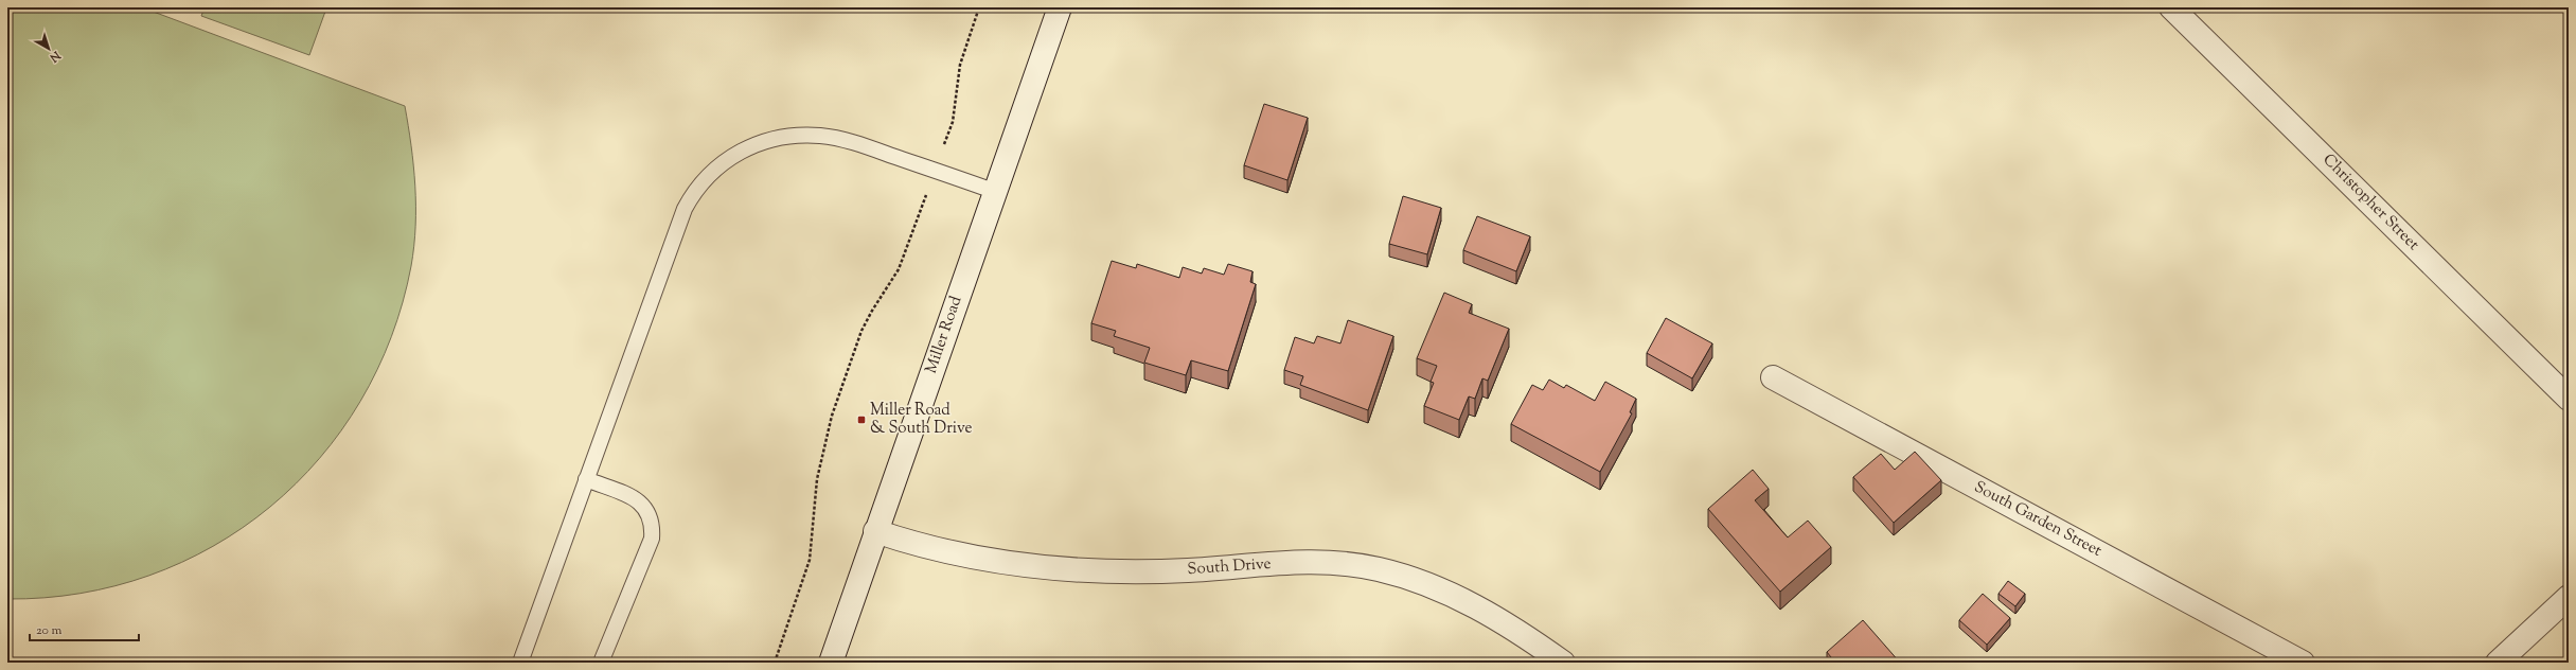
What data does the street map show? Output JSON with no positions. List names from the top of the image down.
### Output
{
  "streets": {
    "street": [
      "Christopher Street",
      "Miller Road",
      "South Garden Street",
      "South Drive"
    ]
  },
  "crossings": [
    ["Miller Road", "South Drive"]
  ],
  "places": {
    "transit": ["Miller Road & South Drive"]
  },
  "scale_bar": "20 m",
  "north": "bottom right"
}
